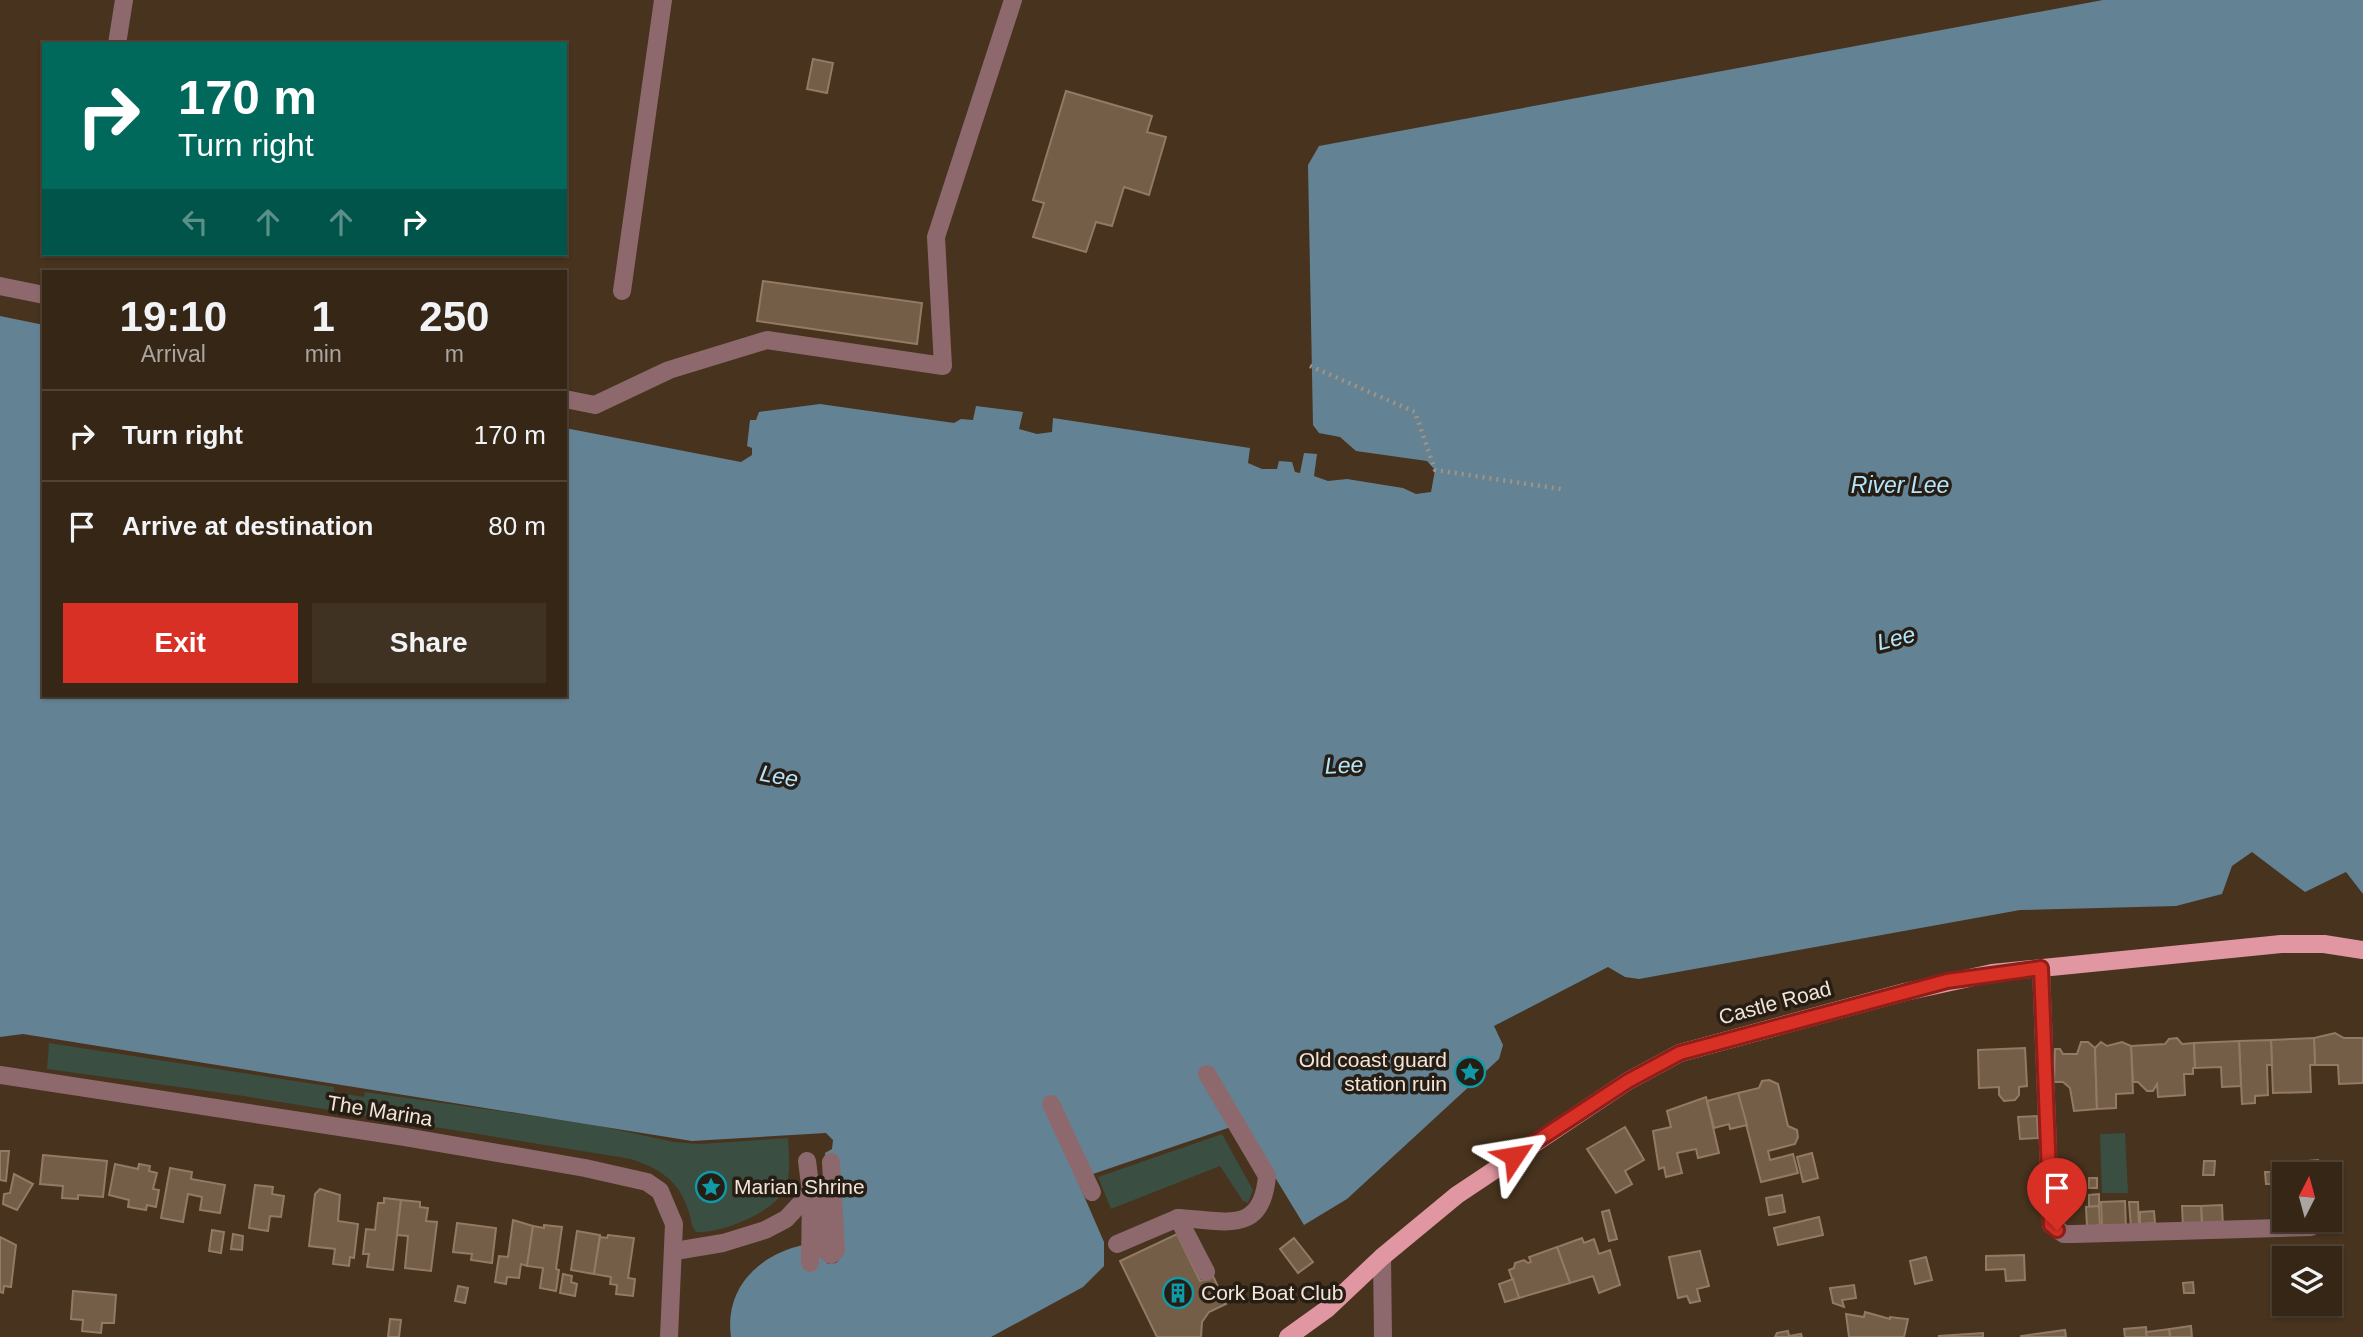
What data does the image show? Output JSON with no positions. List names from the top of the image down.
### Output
{
  "streets": {
    "main road": ["Castle Road"],
    "street": ["The Marina"]
  },
  "water": ["River Lee", "Lee"],
  "places": {
    "place": ["Old coast guard station ruin", "Marian Shrine"],
    "building": ["Cork Boat Club"]
  },
  "north": "top",
  "page": {
    "turn": ["170 m", "Turn right"],
    "eta": [
      "19:10",
      "Arrival",
      "1",
      "min",
      "250",
      "m"
    ],
    "list": [
      {
        "name": "Turn right",
        "value": "170 m"
      },
      {
        "name": "Arrive at destination",
        "value": "80 m"
      }
    ],
    "buttons": ["Exit", "Share"]
  }
}
